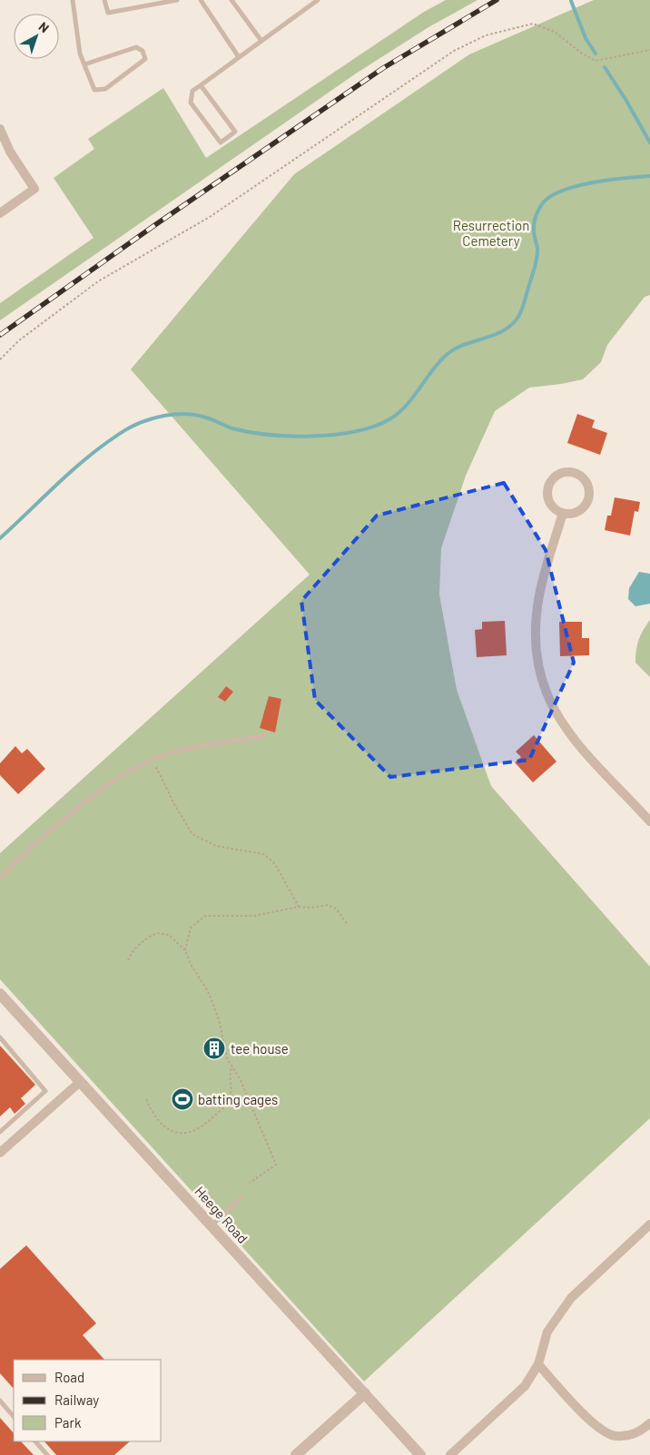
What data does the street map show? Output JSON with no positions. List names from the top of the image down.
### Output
{
  "streets": {
    "street": ["Heege Road"]
  },
  "parks": ["Resurrection Cemetery"],
  "places": {
    "building": ["tee house"],
    "sports": ["batting cages"]
  },
  "legend": ["Road", "Railway", "Park"],
  "north": "top right"
}
